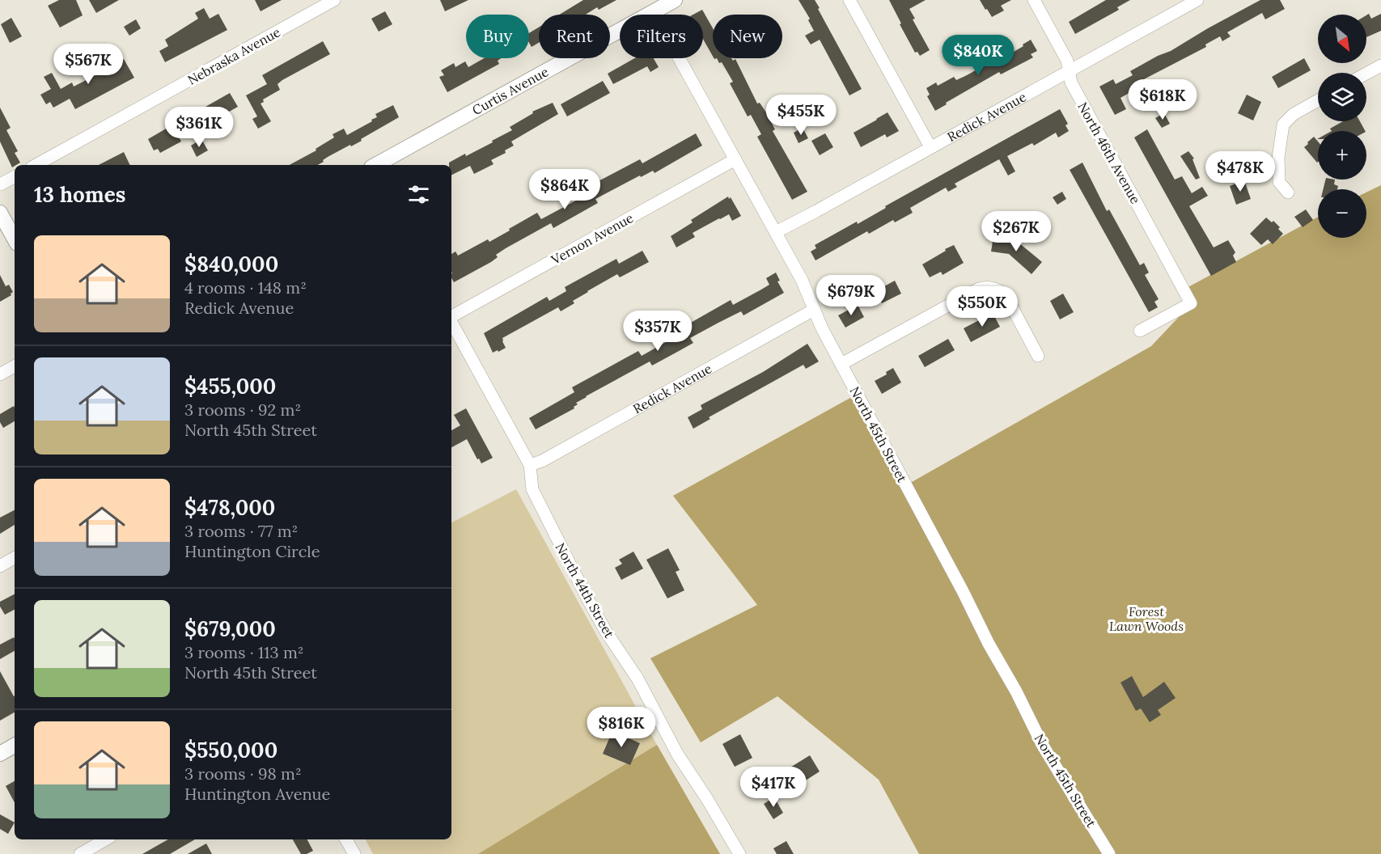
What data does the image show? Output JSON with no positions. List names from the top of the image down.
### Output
{
  "streets": {
    "street": [
      "Nebraska Avenue",
      "Curtis Avenue",
      "Redick Avenue",
      "North 46th Avenue",
      "Vernon Avenue",
      "North 45th Street",
      "North 44th Street"
    ]
  },
  "crossings": [
    ["Curtis Avenue", "North 45th Street"],
    ["Redick Avenue", "North 46th Avenue"],
    ["Redick Avenue", "North 45th Street"],
    ["Redick Avenue", "North 44th Street"],
    ["Vernon Avenue", "North 45th Street"]
  ],
  "parks": ["Forest Lawn Woods"],
  "north": "bottom right",
  "page": {
    "map_buttons": ["+", "−"],
    "chip": [
      "Buy",
      "Rent",
      "Filters",
      "New"
    ],
    "price": [
      "$840K",
      "$567K",
      "$618K",
      "$455K",
      "$361K",
      "$478K",
      "$864K",
      "$267K",
      "$679K",
      "$550K",
      "$357K",
      "$816K",
      "$417K"
    ],
    "heading": "13 homes",
    "list": [
      {
        "name": "$840,000",
        "note": "4 rooms · 148 m² · Redick Avenue"
      },
      {
        "name": "$455,000",
        "note": "3 rooms · 92 m² · North 45th Street"
      },
      {
        "name": "$478,000",
        "note": "3 rooms · 77 m² · Huntington Circle"
      },
      {
        "name": "$679,000",
        "note": "3 rooms · 113 m² · North 45th Street"
      },
      {
        "name": "$550,000",
        "note": "3 rooms · 98 m² · Huntington Avenue"
      }
    ]
  }
}
